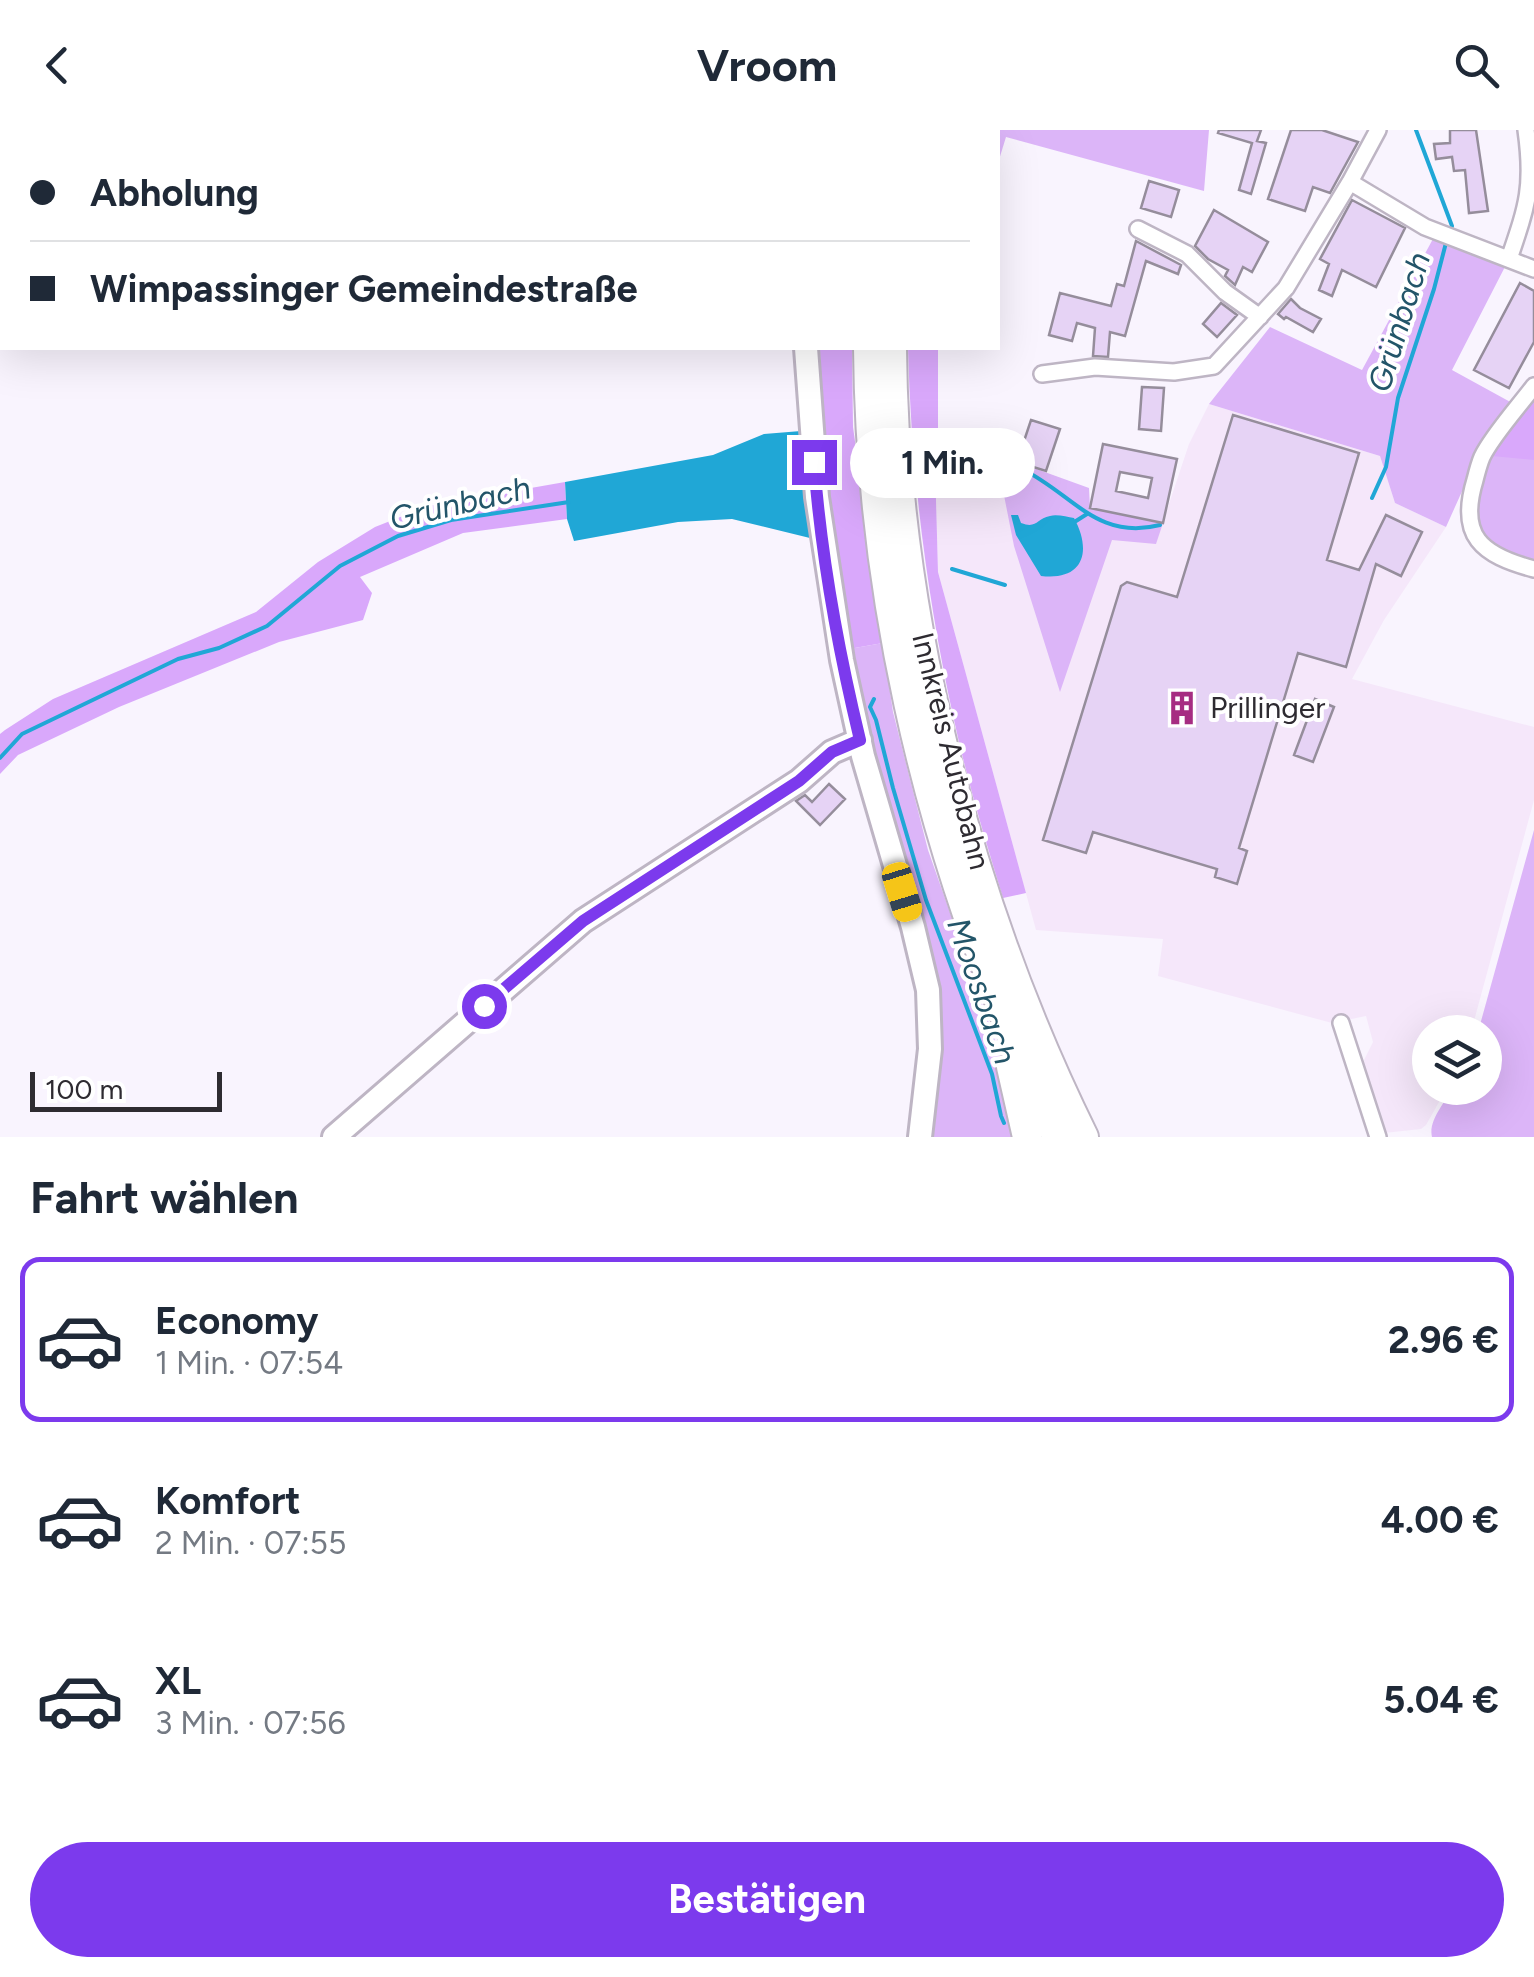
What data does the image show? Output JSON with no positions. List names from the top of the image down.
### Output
{
  "streets": {
    "highway": ["Innkreis Autobahn"]
  },
  "water": ["Grünbach", "Moosbach"],
  "places": {
    "building": ["Prillinger"]
  },
  "scale_bar": "100 m",
  "page": {
    "header": "Vroom",
    "banner": ["Abholung", "Wimpassinger Gemeindestraße"],
    "bubble": "1 Min.",
    "scale": "100 m",
    "heading": "Fahrt wählen",
    "list": [
      {
        "name": "Economy",
        "note": "1 Min. · 07:54",
        "value": "2.96 €"
      },
      {
        "name": "Komfort",
        "note": "2 Min. · 07:55",
        "value": "4.00 €"
      },
      {
        "name": "XL",
        "note": "3 Min. · 07:56",
        "value": "5.04 €"
      }
    ],
    "buttons": "Bestätigen"
  }
}
